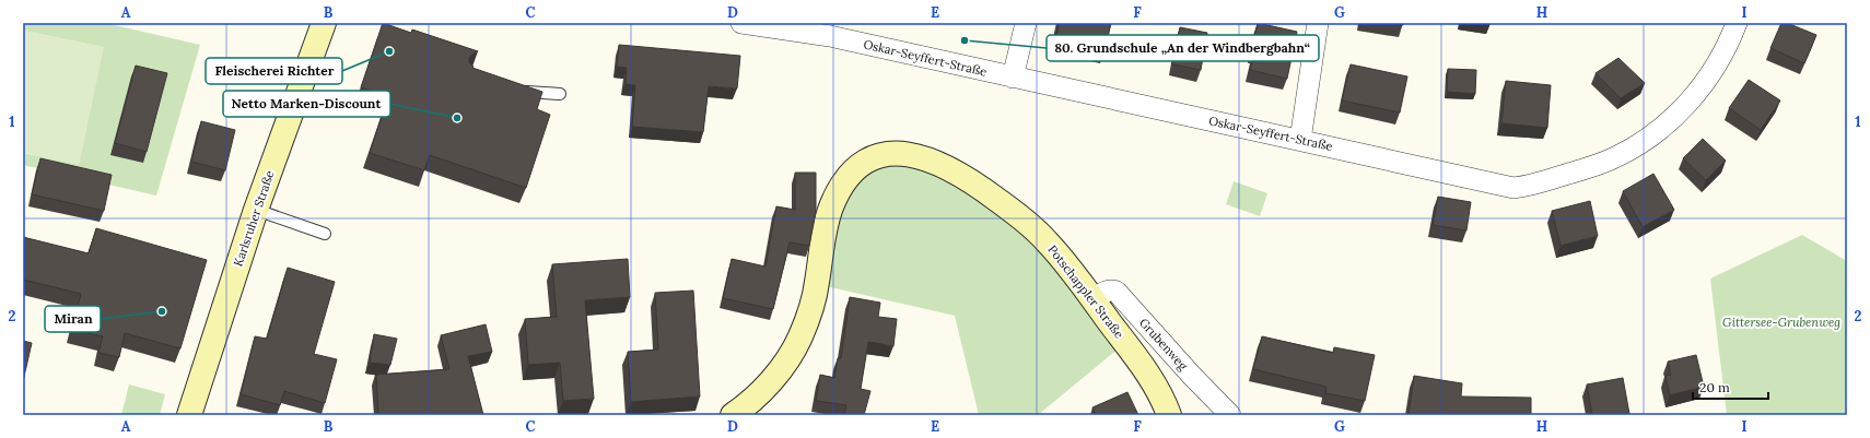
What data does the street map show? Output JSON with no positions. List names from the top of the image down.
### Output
{
  "streets": {
    "street": [
      "Oskar-Seyffert-Straße",
      "Karlsruher Straße",
      "Potschappler Straße",
      "Grubenweg"
    ]
  },
  "crossings": [
    ["Potschappler Straße", "Grubenweg"]
  ],
  "parks": ["Gittersee-Grubenweg"],
  "places": [
    "80. Grundschule „An der Windbergbahn“",
    "Fleischerei Richter",
    "Netto Marken-Discount",
    "Miran"
  ],
  "scale_bar": "20 m",
  "grid": {
    "columns": [
      "A",
      "B",
      "C",
      "D",
      "E",
      "F",
      "G",
      "H",
      "I"
    ],
    "rows": ["1", "2"]
  }
}
